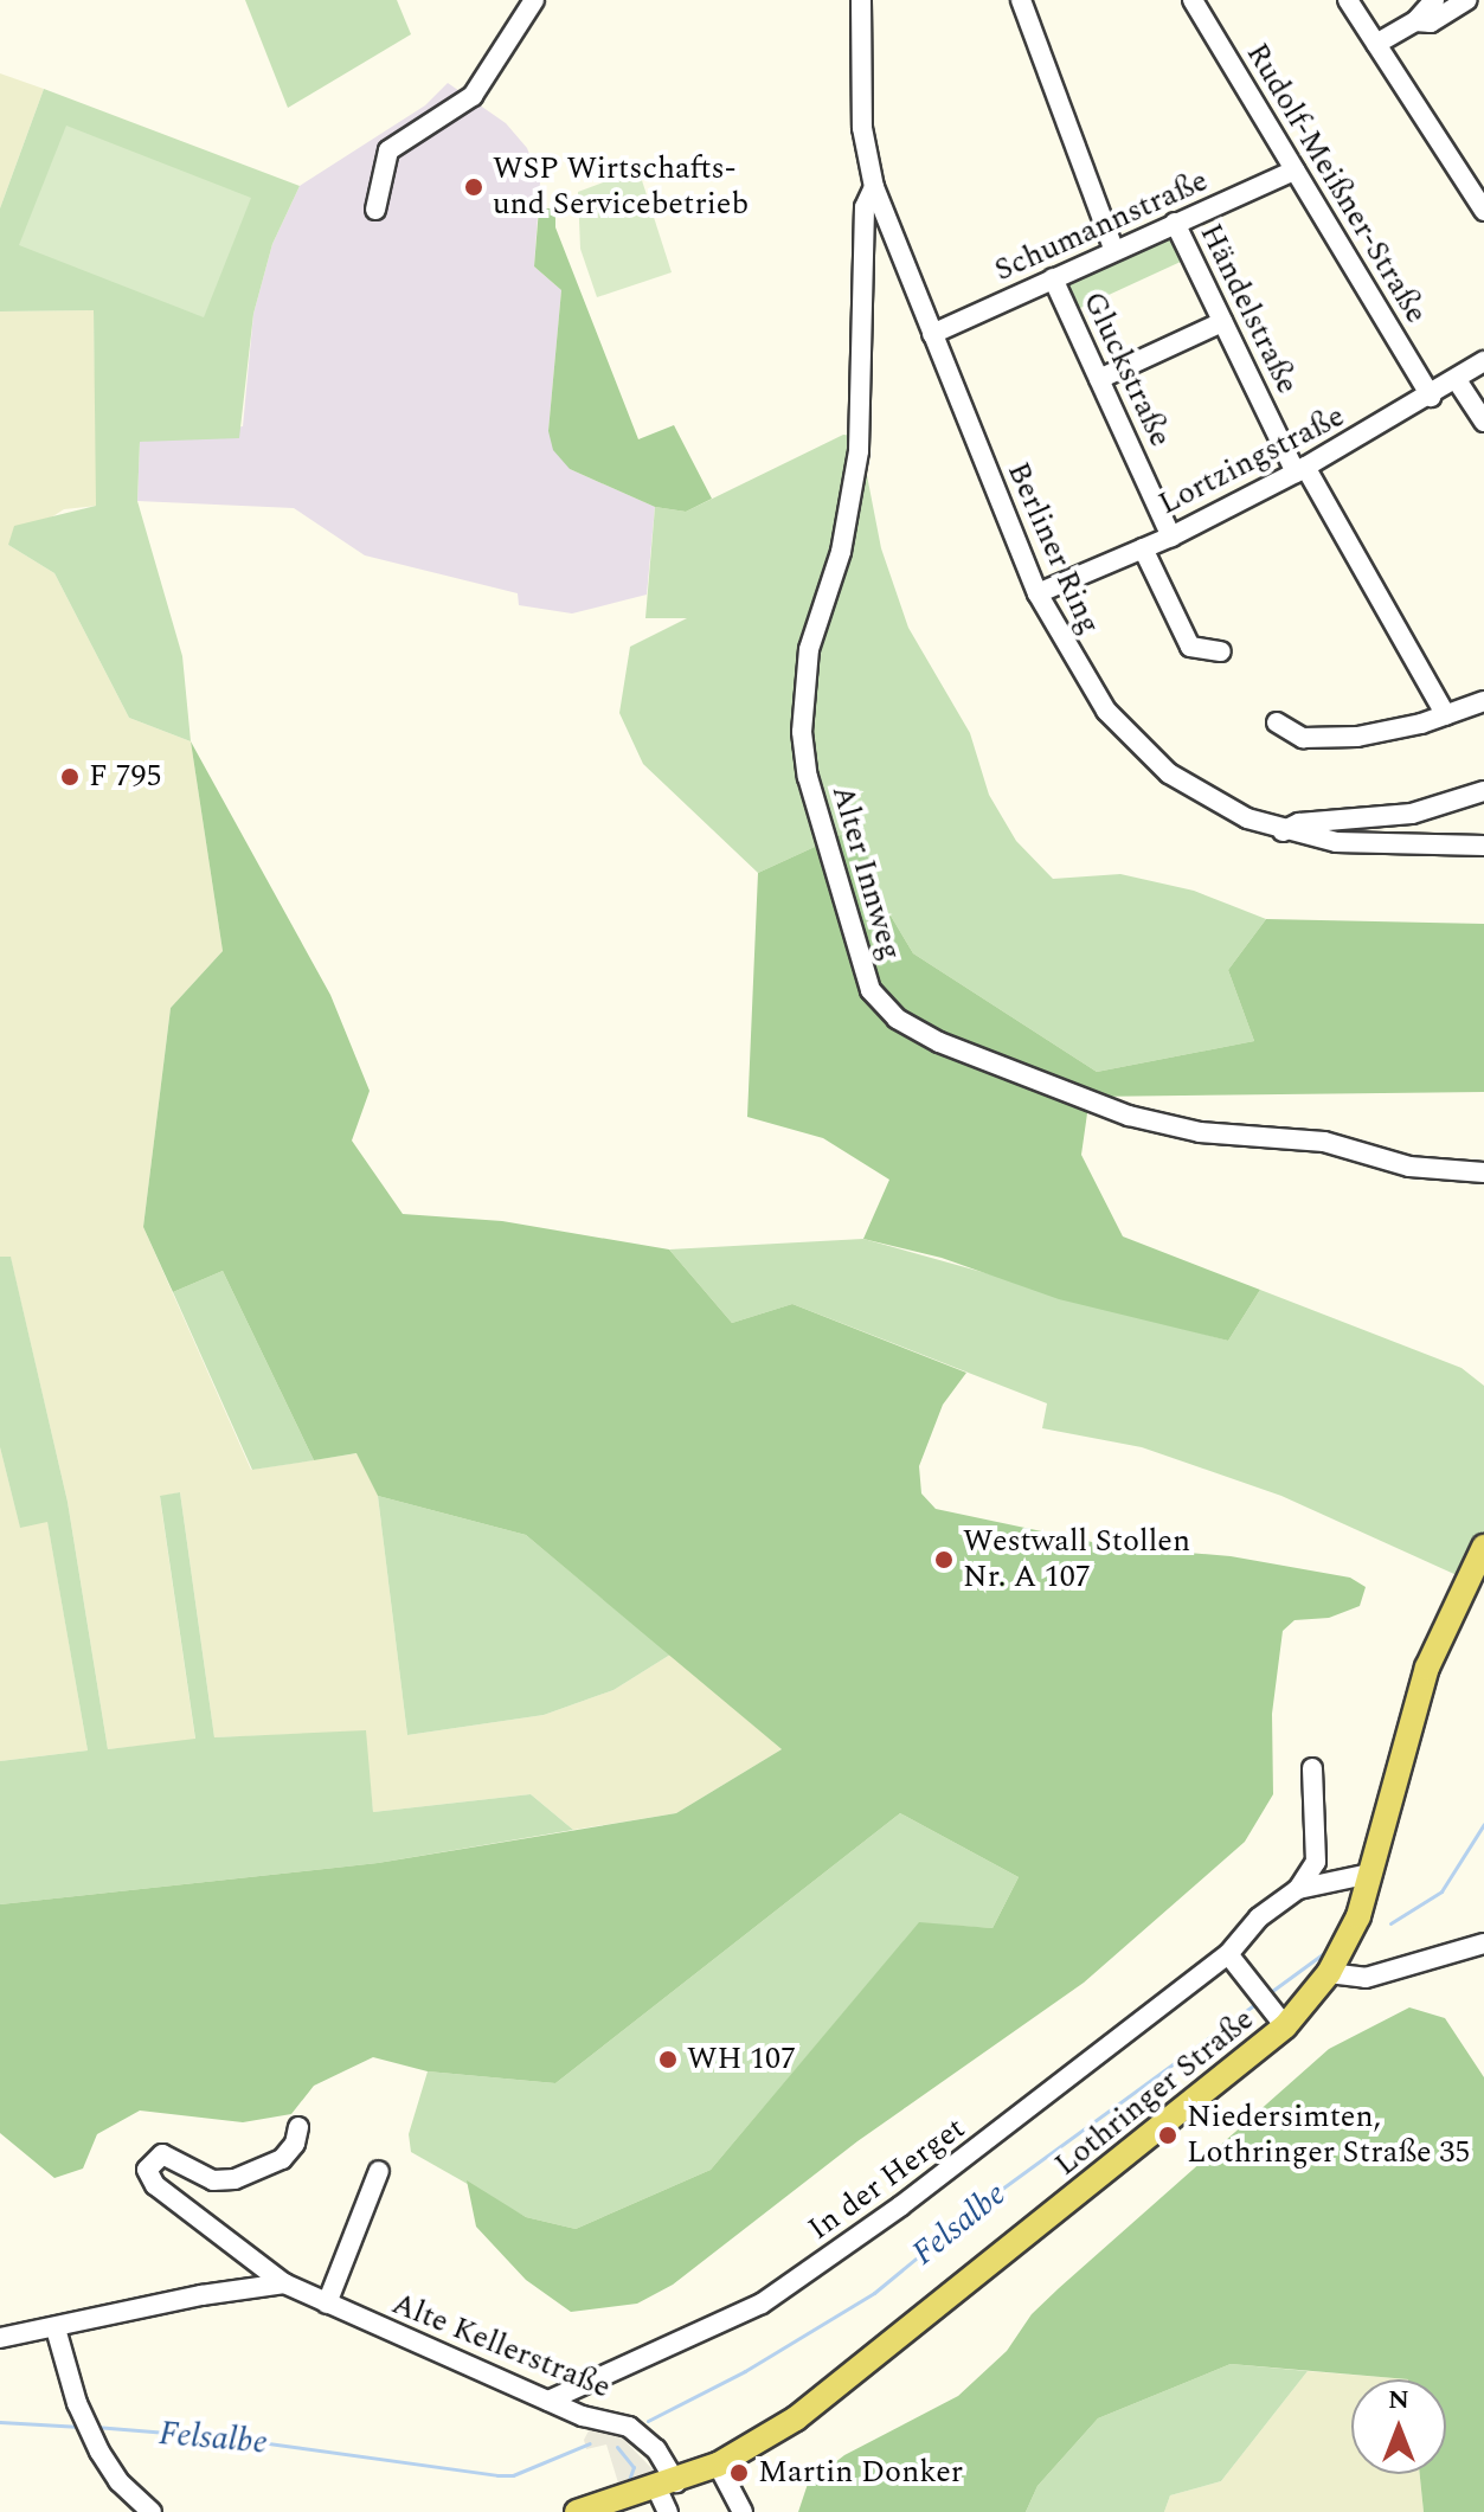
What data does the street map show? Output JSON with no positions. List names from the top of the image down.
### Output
{
  "streets": {
    "main road": ["Lothringer Straße"],
    "street": [
      "Rudolf-Meißner-Straße",
      "Schumannstraße",
      "Händelstraße",
      "Gluckstraße",
      "Lortzingstraße",
      "Berliner Ring",
      "Alter Innweg",
      "In der Herget",
      "Alte Kellerstraße"
    ]
  },
  "crossings": [
    ["Rudolf-Meißner-Straße", "Schumannstraße"],
    ["Rudolf-Meißner-Straße", "Lortzingstraße"],
    ["Schumannstraße", "Händelstraße"],
    ["Schumannstraße", "Gluckstraße"],
    ["Schumannstraße", "Berliner Ring"],
    ["Händelstraße", "Lortzingstraße"],
    ["Gluckstraße", "Lortzingstraße"],
    ["Lortzingstraße", "Berliner Ring"],
    ["Berliner Ring", "Alter Innweg"],
    ["Lothringer Straße", "In der Herget"],
    ["Lothringer Straße", "Alte Kellerstraße"],
    ["In der Herget", "Alte Kellerstraße"]
  ],
  "water": ["Felsalbe"],
  "places": [
    "WSP Wirtschafts- und Servicebetrieb",
    "F 795",
    "Westwall Stollen Nr. A 107",
    "WH 107",
    "Niedersimten, Lothringer Straße 35",
    "Martin Donker"
  ],
  "north": "top"
}
